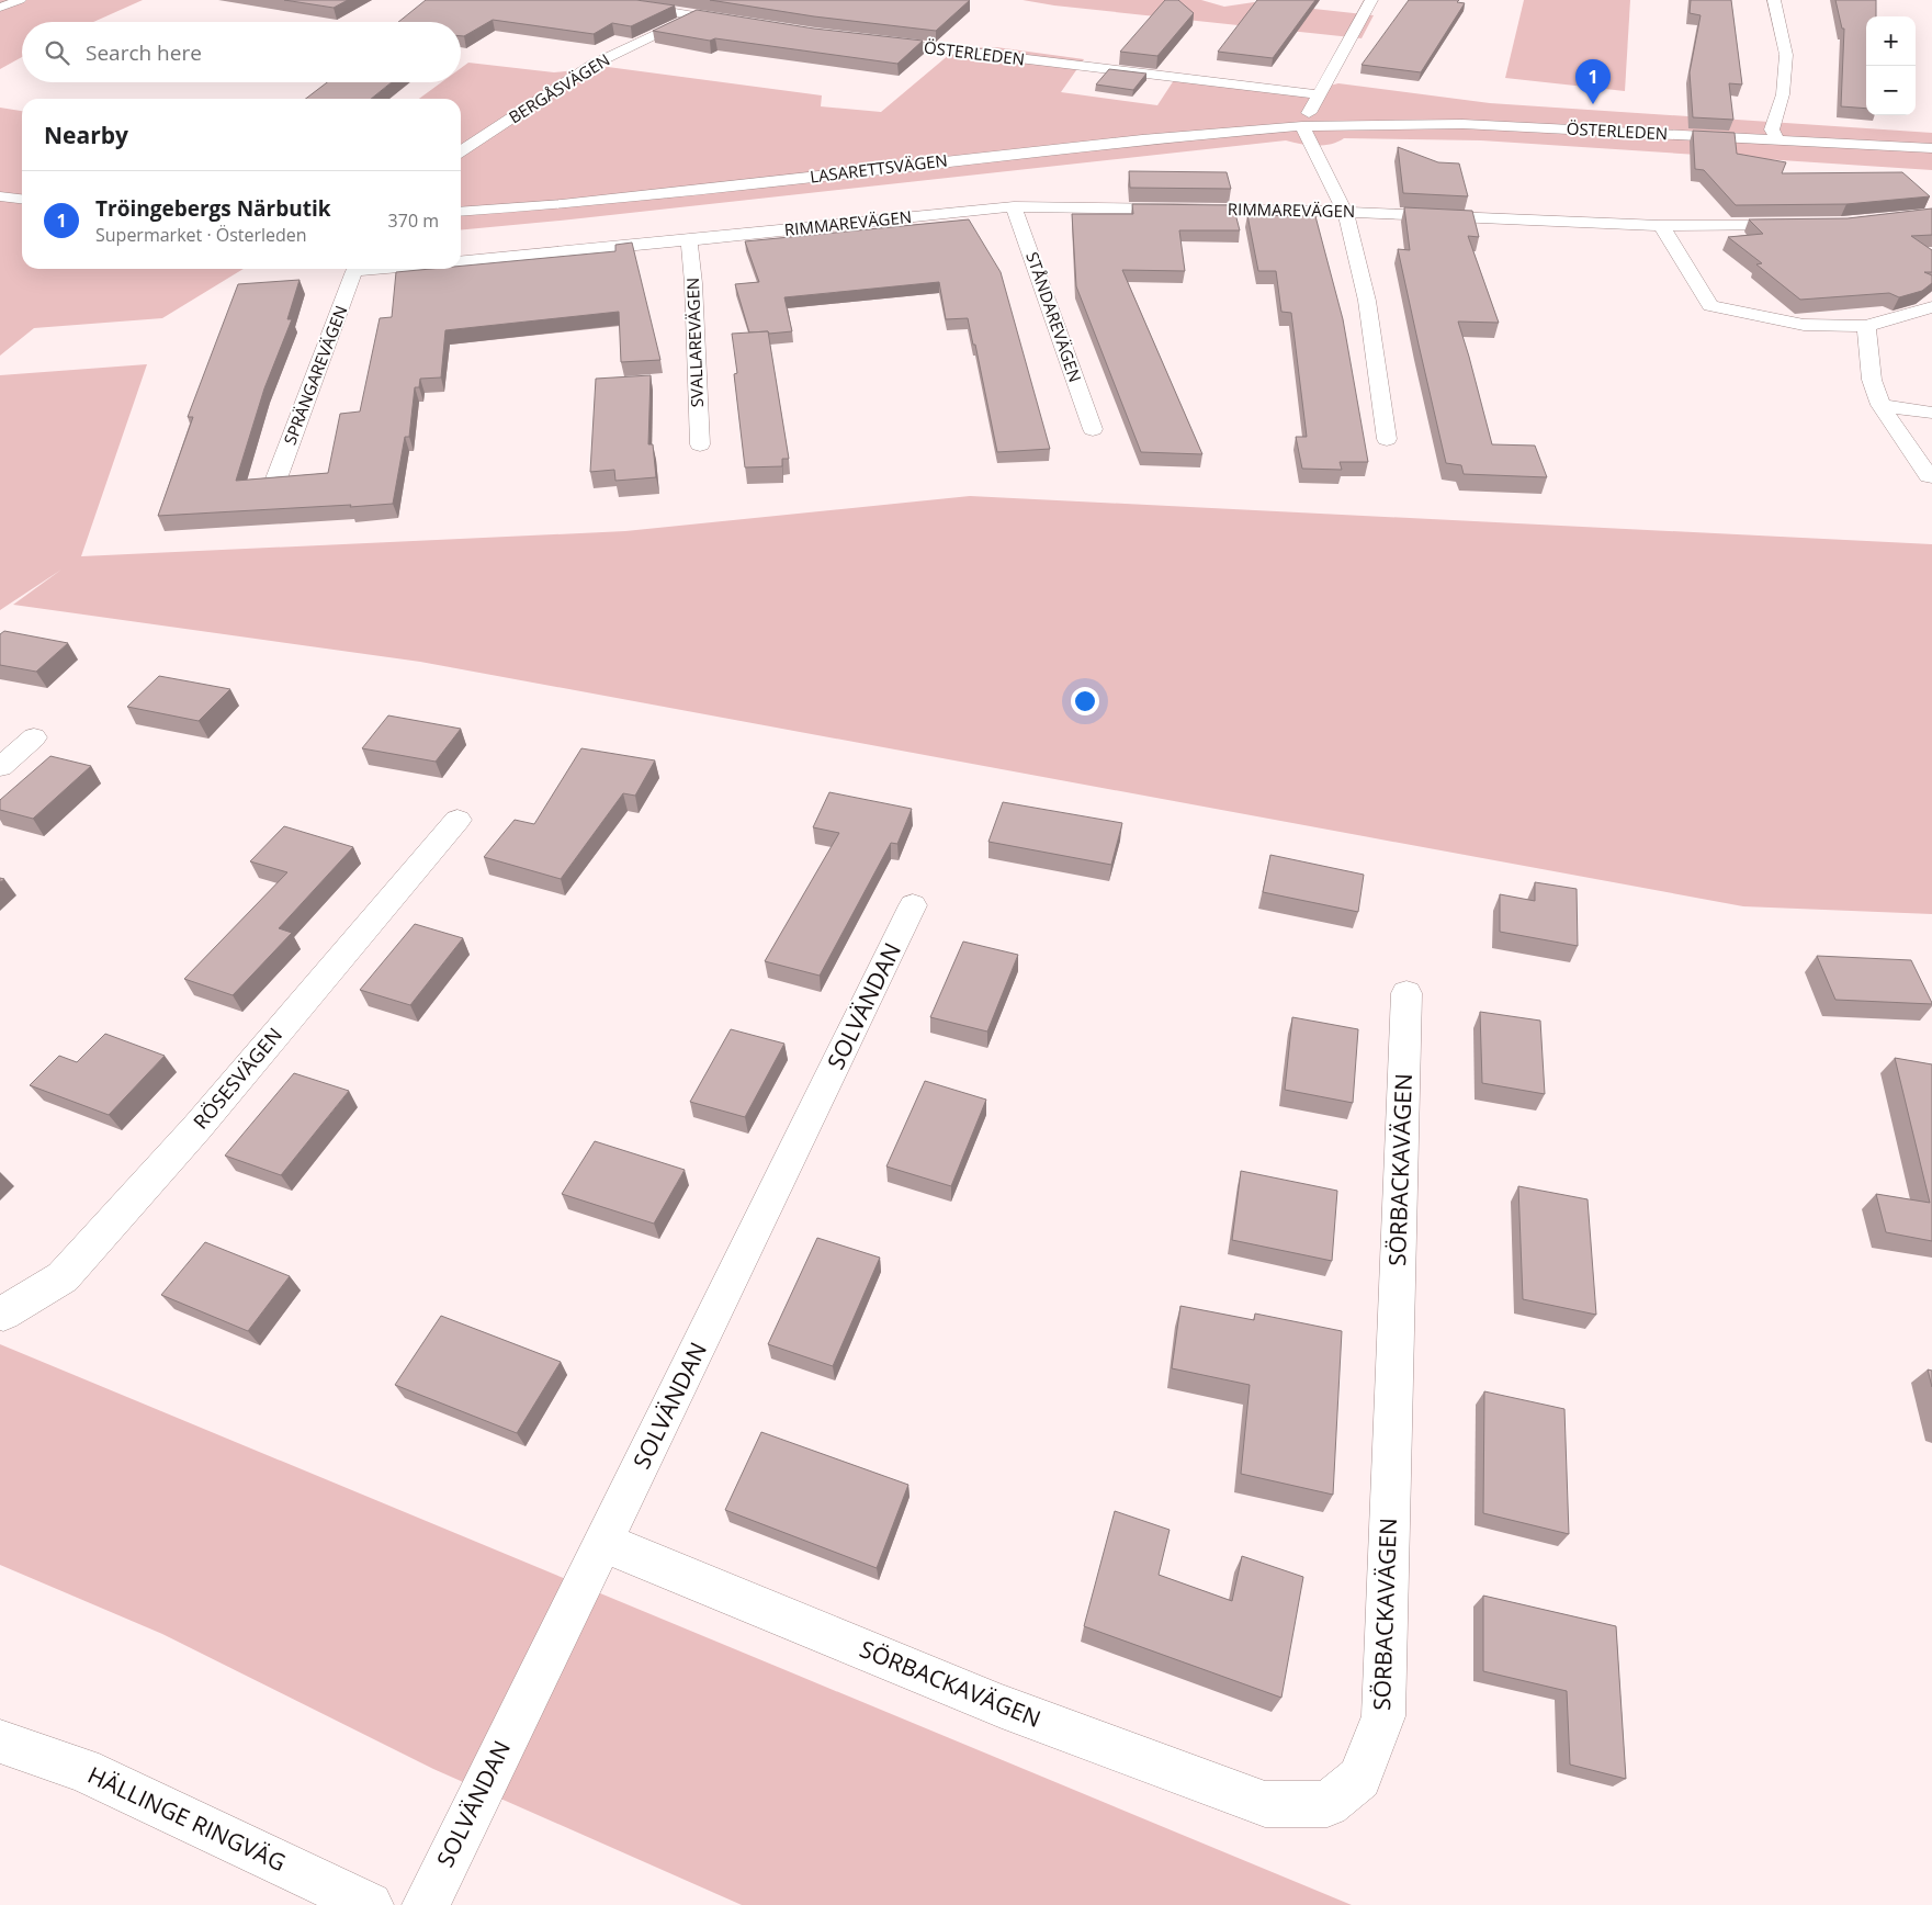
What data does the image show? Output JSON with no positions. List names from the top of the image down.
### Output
{
  "streets": {
    "street": [
      "ÖSTERLEDEN",
      "BERGÅSVÄGEN",
      "LASARETTSVÄGEN",
      "RIMMAREVÄGEN",
      "STÅNDAREVÄGEN",
      "SVALLAREVÄGEN",
      "SPRÄNGAREVÄGEN",
      "SOLVÄNDAN",
      "RÖSESVÄGEN",
      "SÖRBACKAVÄGEN",
      "HÄLLINGE RINGVÄG"
    ]
  },
  "crossings": [
    ["ÖSTERLEDEN", "LASARETTSVÄGEN"],
    ["RIMMAREVÄGEN", "STÅNDAREVÄGEN"],
    ["RIMMAREVÄGEN", "SVALLAREVÄGEN"],
    ["SOLVÄNDAN", "SÖRBACKAVÄGEN"]
  ],
  "page": {
    "map_buttons": ["+", "−"],
    "search": "Search here",
    "pins": "1",
    "heading": "Nearby",
    "list": [
      {
        "mark": "1",
        "name": "Tröingebergs Närbutik",
        "note": "Supermarket · Österleden",
        "value": "370 m"
      }
    ]
  }
}
